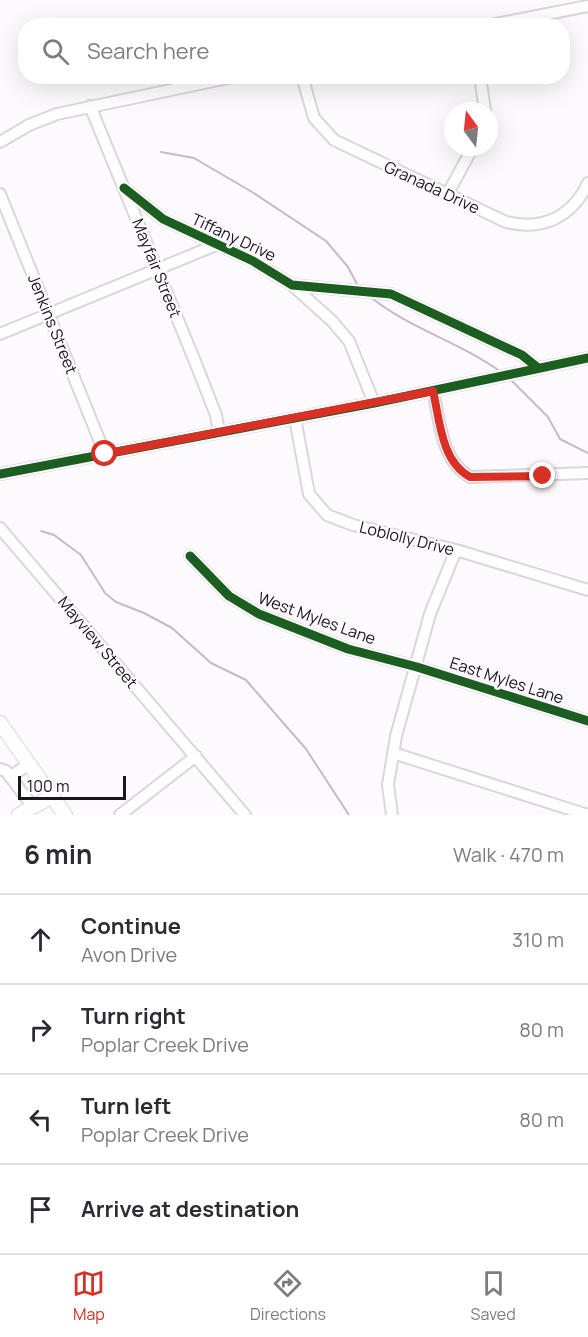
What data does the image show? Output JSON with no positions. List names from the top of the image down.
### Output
{
  "streets": {
    "street": [
      "Granada Drive",
      "Tiffany Drive",
      "Mayfair Street",
      "Jenkins Street",
      "Loblolly Drive",
      "West Myles Lane",
      "Mayview Street",
      "East Myles Lane"
    ]
  },
  "crossings": [
    ["Tiffany Drive", "Mayfair Street"],
    ["West Myles Lane", "East Myles Lane"]
  ],
  "scale_bar": "100 m",
  "north": "top",
  "page": {
    "search": "Search here",
    "scale": "100 m",
    "heading": ["6 min", "Walk · 470 m"],
    "list": [
      ["Continue", "Avon Drive", "310 m"],
      ["Turn right", "Poplar Creek Drive", "80 m"],
      ["Turn left", "Poplar Creek Drive", "80 m"],
      "Arrive at destination"
    ],
    "nav": ["Map", "Directions", "Saved"]
  }
}
